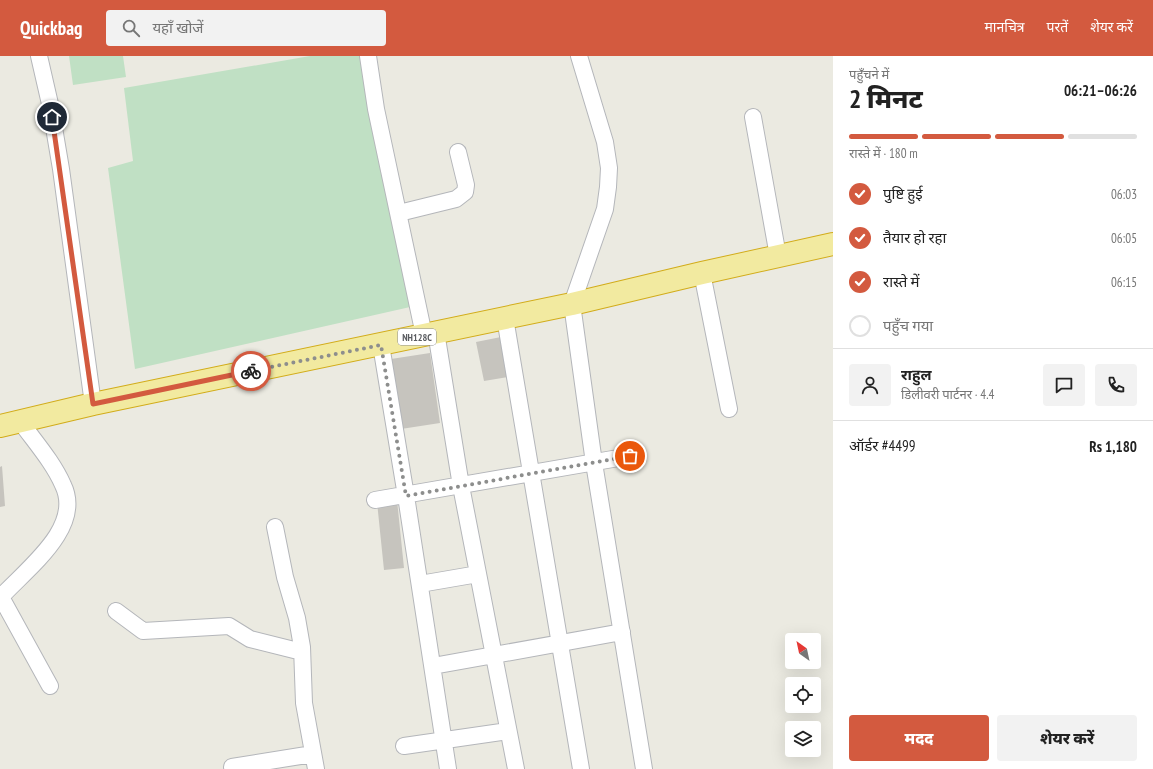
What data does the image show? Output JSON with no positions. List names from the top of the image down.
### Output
{
  "streets": {
    "highway": ["NH128C"]
  },
  "north": "top left",
  "page": {
    "header": "Quickbag",
    "search": "यहाँ खोजें",
    "nav": ["मानचित्र", "परतें", "शेयर करें"],
    "heading": ["2 मिनट", "पहुँचने में", "06:21–06:26"],
    "panel": [
      "राहुल",
      "डिलीवरी पार्टनर · 4.4",
      "ऑर्डर #4499",
      "Rs 1,180"
    ],
    "bar": "रास्ते में · 180 m",
    "list": [
      ["पुष्टि हुई", "06:03"],
      ["तैयार हो रहा", "06:05"],
      ["रास्ते में", "06:15"],
      "पहुँच गया"
    ],
    "buttons": ["मदद", "शेयर करें"]
  }
}
